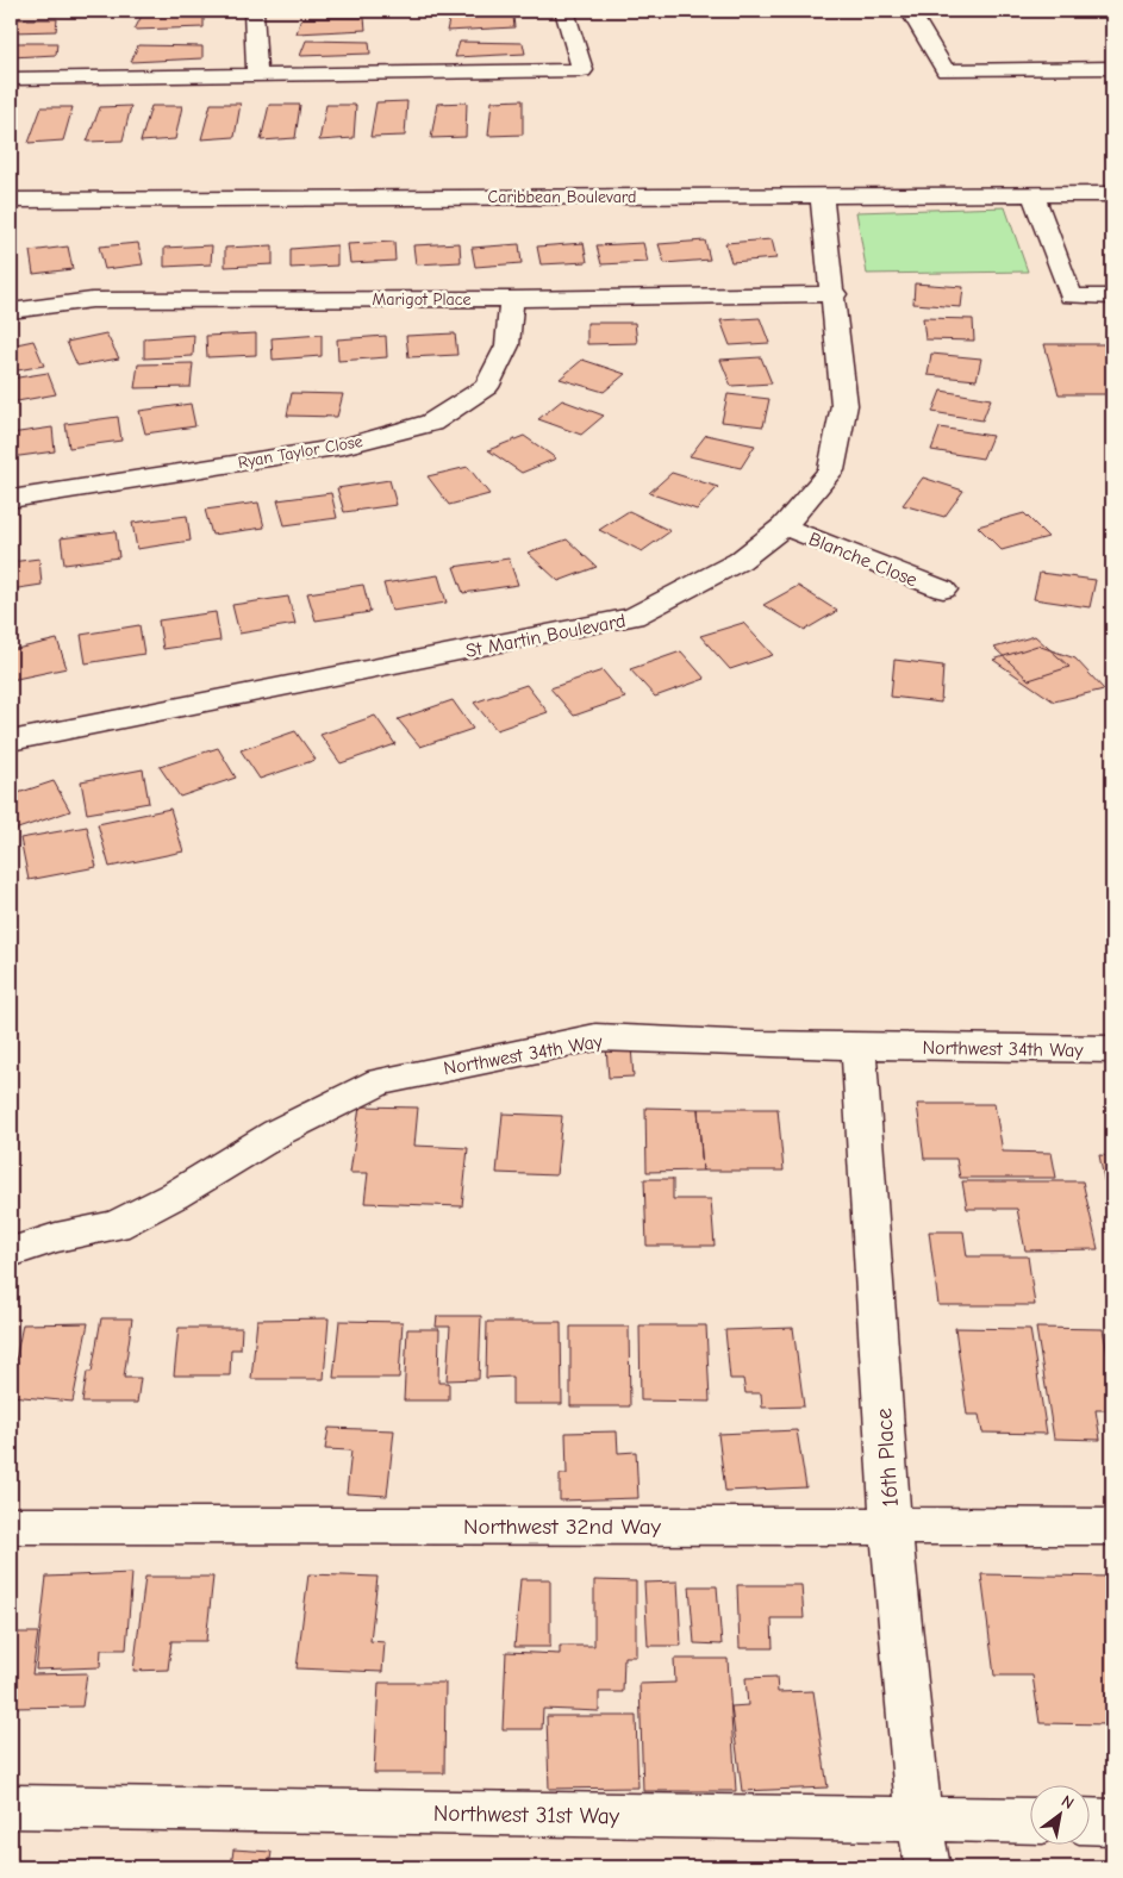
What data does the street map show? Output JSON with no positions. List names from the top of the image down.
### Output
{
  "streets": {
    "street": [
      "Caribbean Boulevard",
      "Marigot Place",
      "Ryan Taylor Close",
      "Blanche Close",
      "St Martin Boulevard",
      "Northwest 34th Way",
      "16th Place",
      "Northwest 32nd Way",
      "Northwest 31st Way"
    ]
  },
  "crossings": [
    ["Caribbean Boulevard", "St Martin Boulevard"],
    ["Marigot Place", "Ryan Taylor Close"],
    ["Marigot Place", "St Martin Boulevard"],
    ["Blanche Close", "St Martin Boulevard"],
    ["Northwest 34th Way", "16th Place"],
    ["16th Place", "Northwest 32nd Way"],
    ["16th Place", "Northwest 31st Way"]
  ],
  "north": "top right"
}
